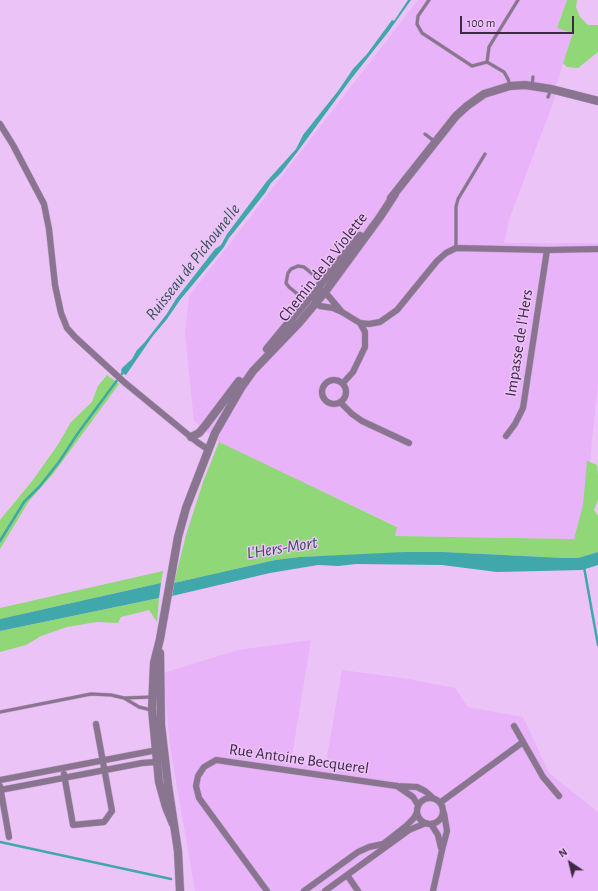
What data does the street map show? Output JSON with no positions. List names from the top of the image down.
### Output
{
  "streets": {
    "street": ["Chemin de la Violette", "Impasse de l'Hers", "Rue Antoine Becquerel"]
  },
  "water": ["Ruisseau de Pichounelle", "L'Hers-Mort"],
  "scale_bar": "100 m",
  "north": "top left"
}
